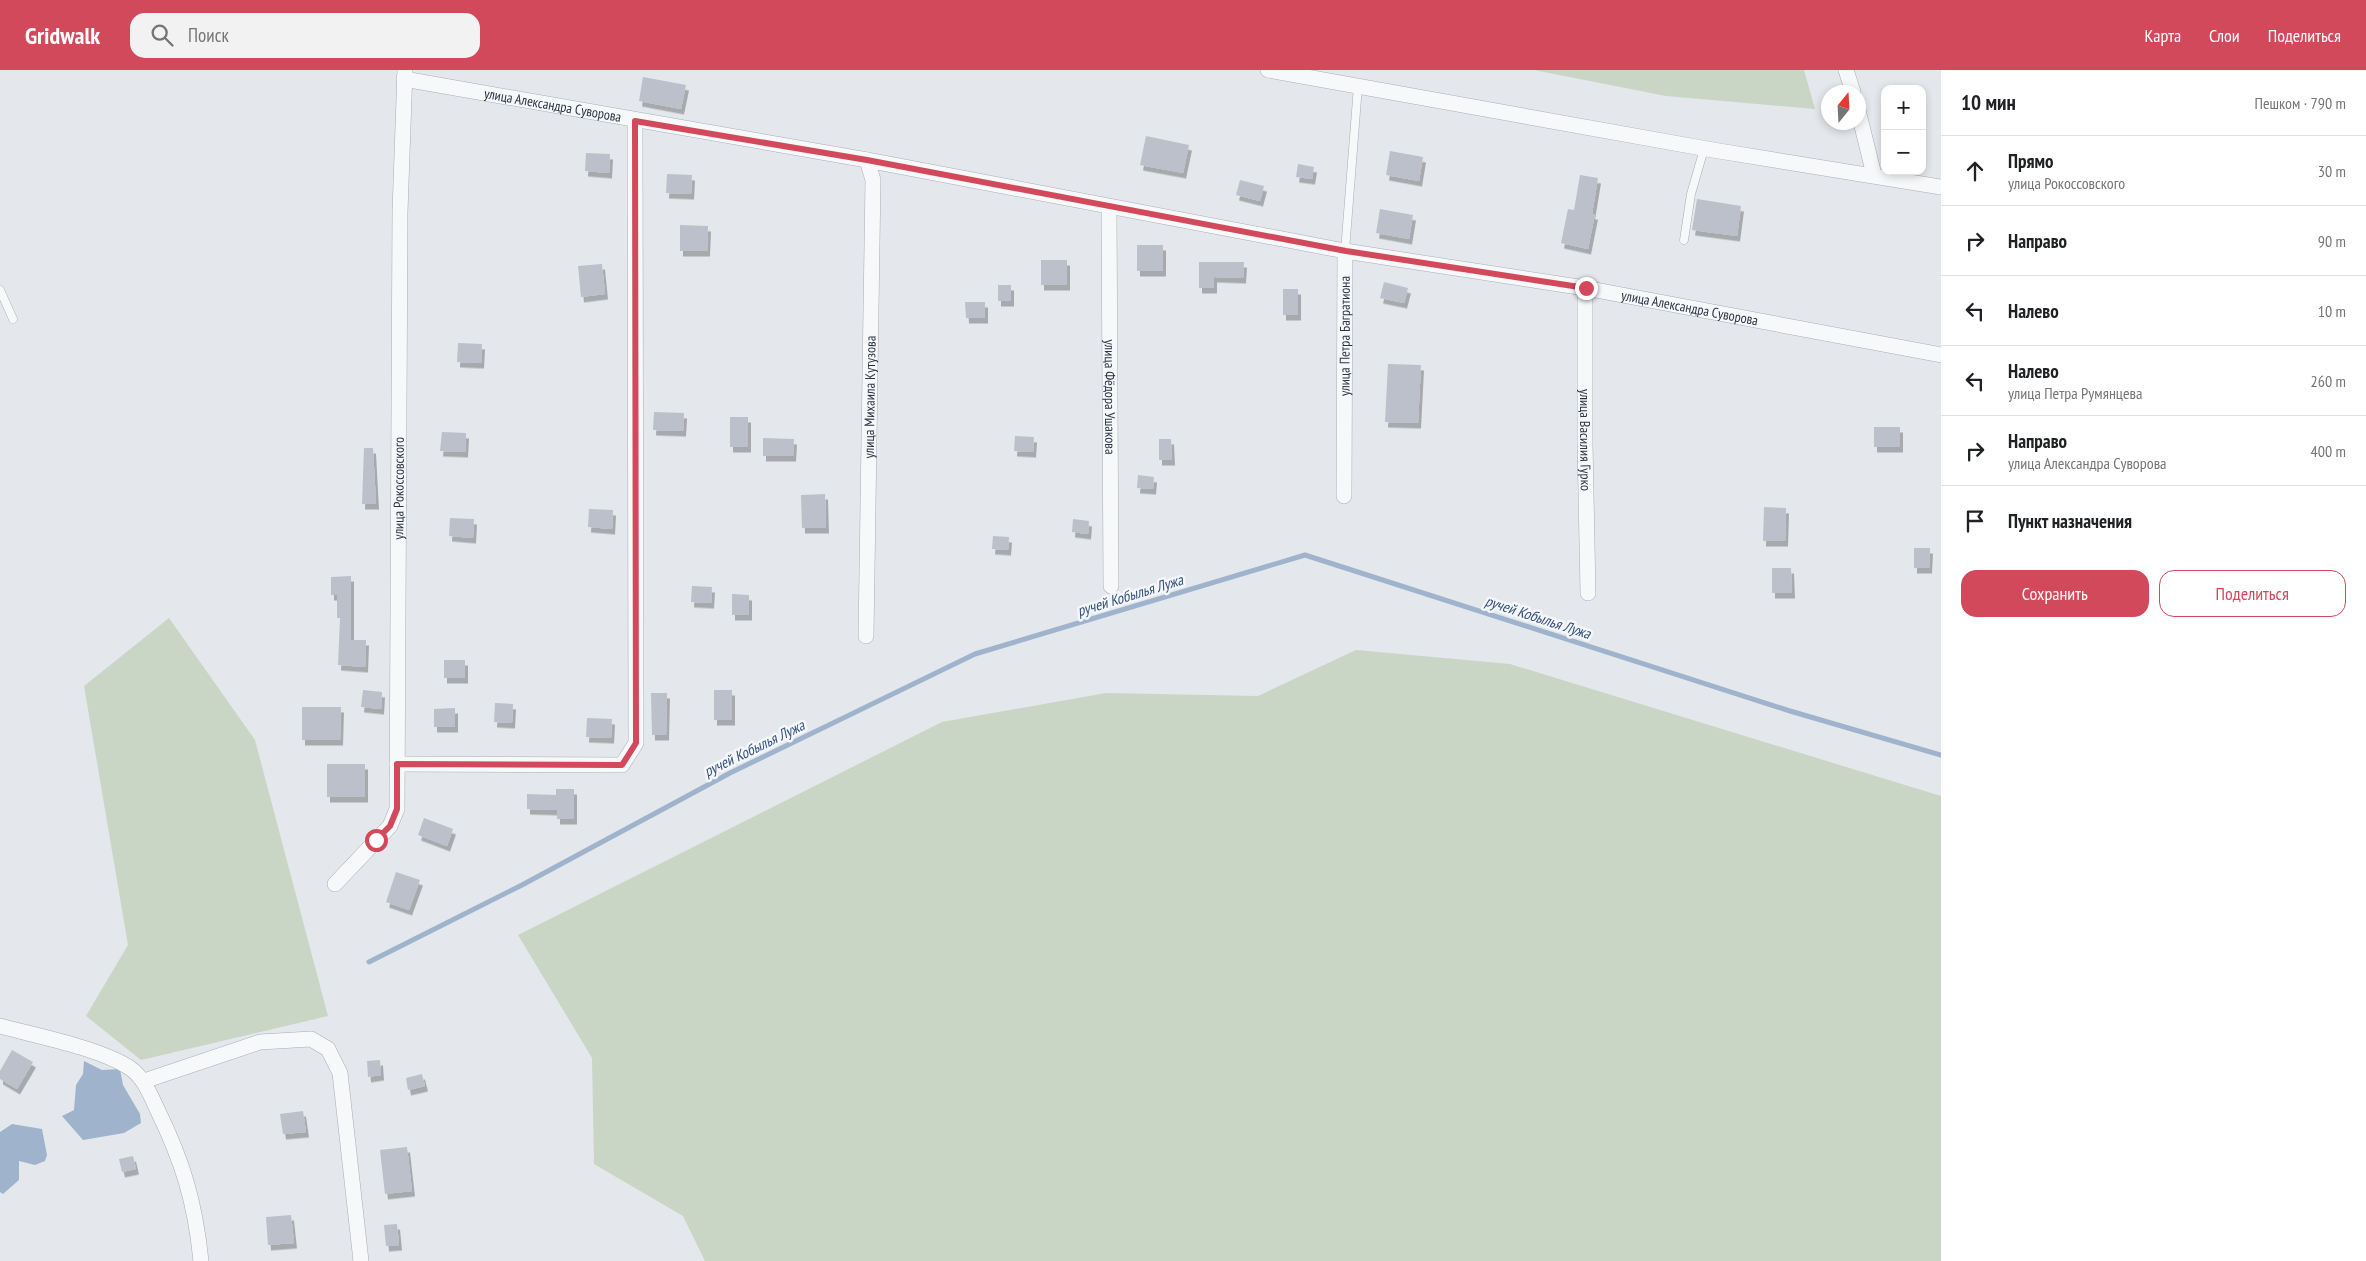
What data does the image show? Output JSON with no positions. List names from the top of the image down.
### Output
{
  "streets": {
    "street": [
      "улица Александра Суворова",
      "улица Петра Багратиона",
      "улица Михаила Кутузова",
      "улица Фёдора Ушакова",
      "улица Василия Гурко",
      "улица Рокоссовского"
    ]
  },
  "crossings": [
    ["улица Александра Суворова", "улица Петра Багратиона"],
    ["улица Александра Суворова", "улица Михаила Кутузова"],
    ["улица Александра Суворова", "улица Фёдора Ушакова"],
    ["улица Александра Суворова", "улица Василия Гурко"],
    ["улица Александра Суворова", "улица Рокоссовского"]
  ],
  "water": ["ручей Кобылья Лужа"],
  "north": "top",
  "page": {
    "header": "Gridwalk",
    "search": "Поиск",
    "nav": ["Карта", "Слои", "Поделиться"],
    "heading": ["10 мин", "Пешком · 790 m"],
    "map_buttons": ["+", "−"],
    "list": [
      ["Прямо", "улица Рокоссовского", "30 m"],
      ["Направо", "90 m"],
      ["Налево", "10 m"],
      ["Налево", "улица Петра Румянцева", "260 m"],
      ["Направо", "улица Александра Суворова", "400 m"],
      "Пункт назначения"
    ],
    "buttons": ["Сохранить", "Поделиться"]
  }
}
